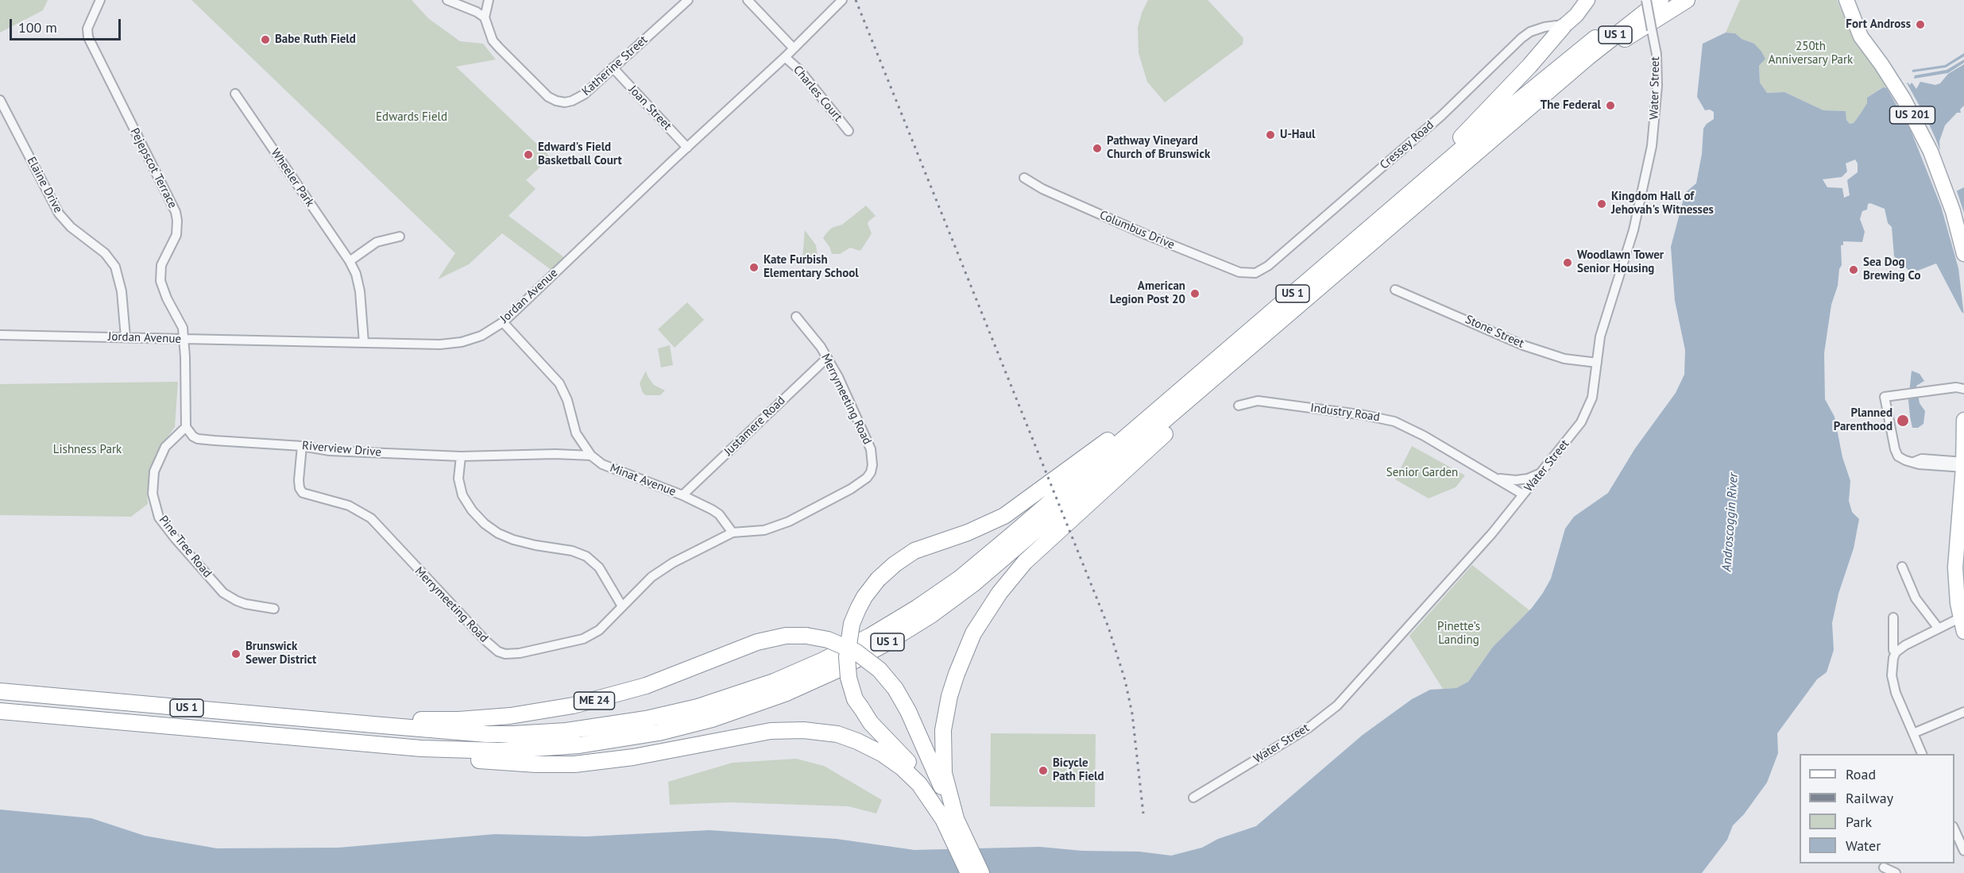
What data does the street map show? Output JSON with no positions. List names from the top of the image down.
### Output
{
  "streets": {
    "highway": ["US 1", "ME 24"],
    "main road": ["US 201"],
    "street": [
      "Katherine Street",
      "Water Street",
      "Charles Court",
      "Joan Street",
      "Cressey Road",
      "Pejepscot Terrace",
      "Wheeler Park",
      "Elaine Drive",
      "Columbus Drive",
      "Jordan Avenue",
      "Stone Street",
      "Merrymeeting Road",
      "Industry Road",
      "Justamere Road",
      "Riverview Drive",
      "Minat Avenue",
      "Pine Tree Road"
    ]
  },
  "crossings": [
    ["US 1", "Water Street"],
    ["US 1", "ME 24"],
    ["Katherine Street", "Joan Street"],
    ["Water Street", "Stone Street"],
    ["Water Street", "Industry Road"],
    ["Charles Court", "Jordan Avenue"],
    ["Joan Street", "Jordan Avenue"],
    ["Cressey Road", "Columbus Drive"],
    ["Pejepscot Terrace", "Jordan Avenue"],
    ["Wheeler Park", "Jordan Avenue"],
    ["Elaine Drive", "Jordan Avenue"],
    ["Jordan Avenue", "Minat Avenue"],
    ["Merrymeeting Road", "Justamere Road"],
    ["Merrymeeting Road", "Riverview Drive"],
    ["Merrymeeting Road", "Minat Avenue"],
    ["Justamere Road", "Minat Avenue"],
    ["Riverview Drive", "Minat Avenue"],
    ["Riverview Drive", "Pine Tree Road"]
  ],
  "water": ["Androscoggin River"],
  "parks": [
    "250th Anniversary Park",
    "Edwards Field",
    "Lishness Park",
    "Senior Garden",
    "Pinette’s Landing"
  ],
  "places": [
    "Fort Andross",
    "Babe Ruth Field",
    "The Federal",
    "U-Haul",
    "Pathway Vineyard Church of Brunswick",
    "Edward's Field Basketball Court",
    "Kingdom Hall of Jehovah's Witnesses",
    "Woodlawn Tower Senior Housing",
    "Kate Furbish Elementary School",
    "Sea Dog Brewing Co",
    "American Legion Post 20",
    "Planned Parenthood",
    "Brunswick Sewer District",
    "Bicycle Path Field"
  ],
  "legend": [
    "Road",
    "Railway",
    "Park",
    "Water"
  ],
  "scale_bar": "100 m"
}
